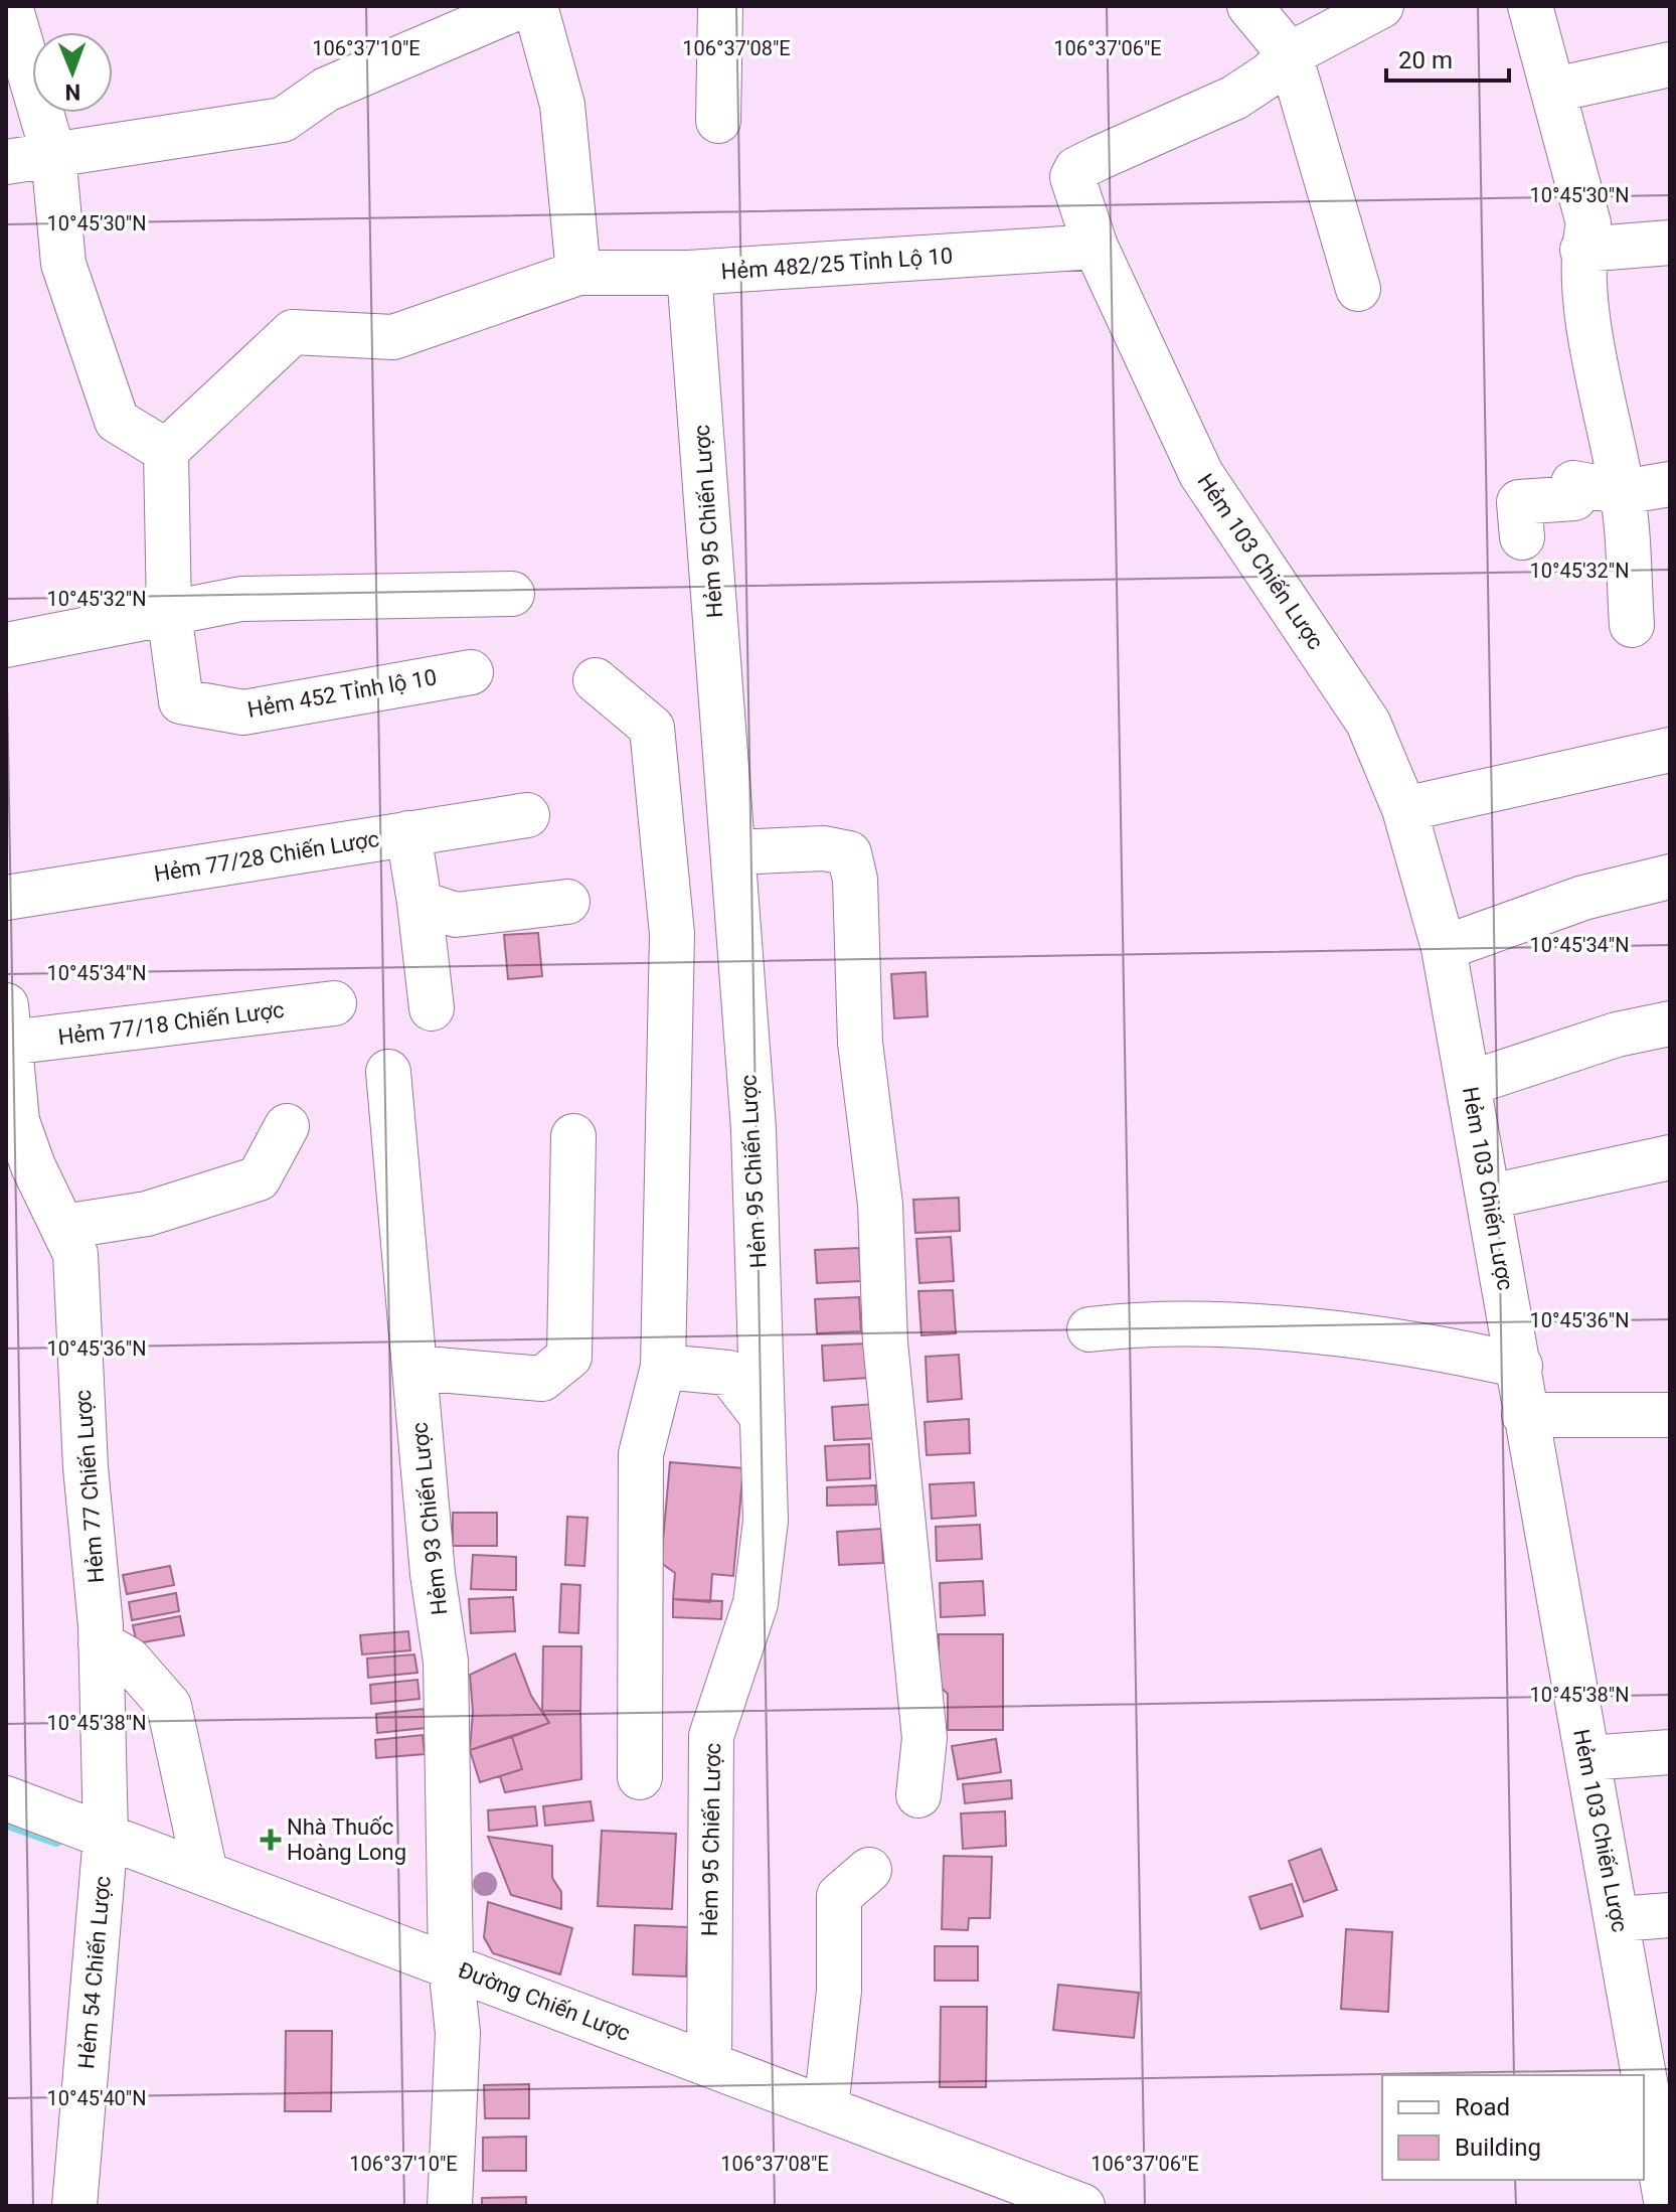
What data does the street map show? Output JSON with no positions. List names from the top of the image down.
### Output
{
  "streets": {
    "street": [
      "Hẻm 482/25 Tỉnh Lộ 10",
      "Hẻm 95 Chiến Lược",
      "Hẻm 103 Chiến Lược",
      "Hẻm 452 Tỉnh lộ 10",
      "Hẻm 77/28 Chiến Lược",
      "Hẻm 77/18 Chiến Lược",
      "Hẻm 77 Chiến Lược",
      "Hẻm 93 Chiến Lược",
      "Hẻm 54 Chiến Lược",
      "Đường Chiến Lược"
    ]
  },
  "crossings": [
    ["Hẻm 482/25 Tỉnh Lộ 10", "Hẻm 95 Chiến Lược"],
    ["Hẻm 482/25 Tỉnh Lộ 10", "Hẻm 103 Chiến Lược"],
    ["Hẻm 482/25 Tỉnh Lộ 10", "Hẻm 452 Tỉnh lộ 10"],
    ["Hẻm 95 Chiến Lược", "Đường Chiến Lược"],
    ["Hẻm 77/18 Chiến Lược", "Hẻm 77 Chiến Lược"],
    ["Hẻm 77 Chiến Lược", "Hẻm 54 Chiến Lược"],
    ["Hẻm 77 Chiến Lược", "Đường Chiến Lược"],
    ["Hẻm 93 Chiến Lược", "Đường Chiến Lược"],
    ["Hẻm 54 Chiến Lược", "Đường Chiến Lược"]
  ],
  "places": {
    "health": ["Nhà Thuốc Hoàng Long"]
  },
  "legend": ["Road", "Building"],
  "scale_bar": "20 m",
  "north": "bottom",
  "coordinates": [
    "106°37'10\"E",
    "106°37'08\"E",
    "106°37'06\"E",
    "10°45'30\"N",
    "10°45'32\"N",
    "10°45'34\"N",
    "10°45'36\"N",
    "10°45'38\"N",
    "10°45'40\"N"
  ]
}
